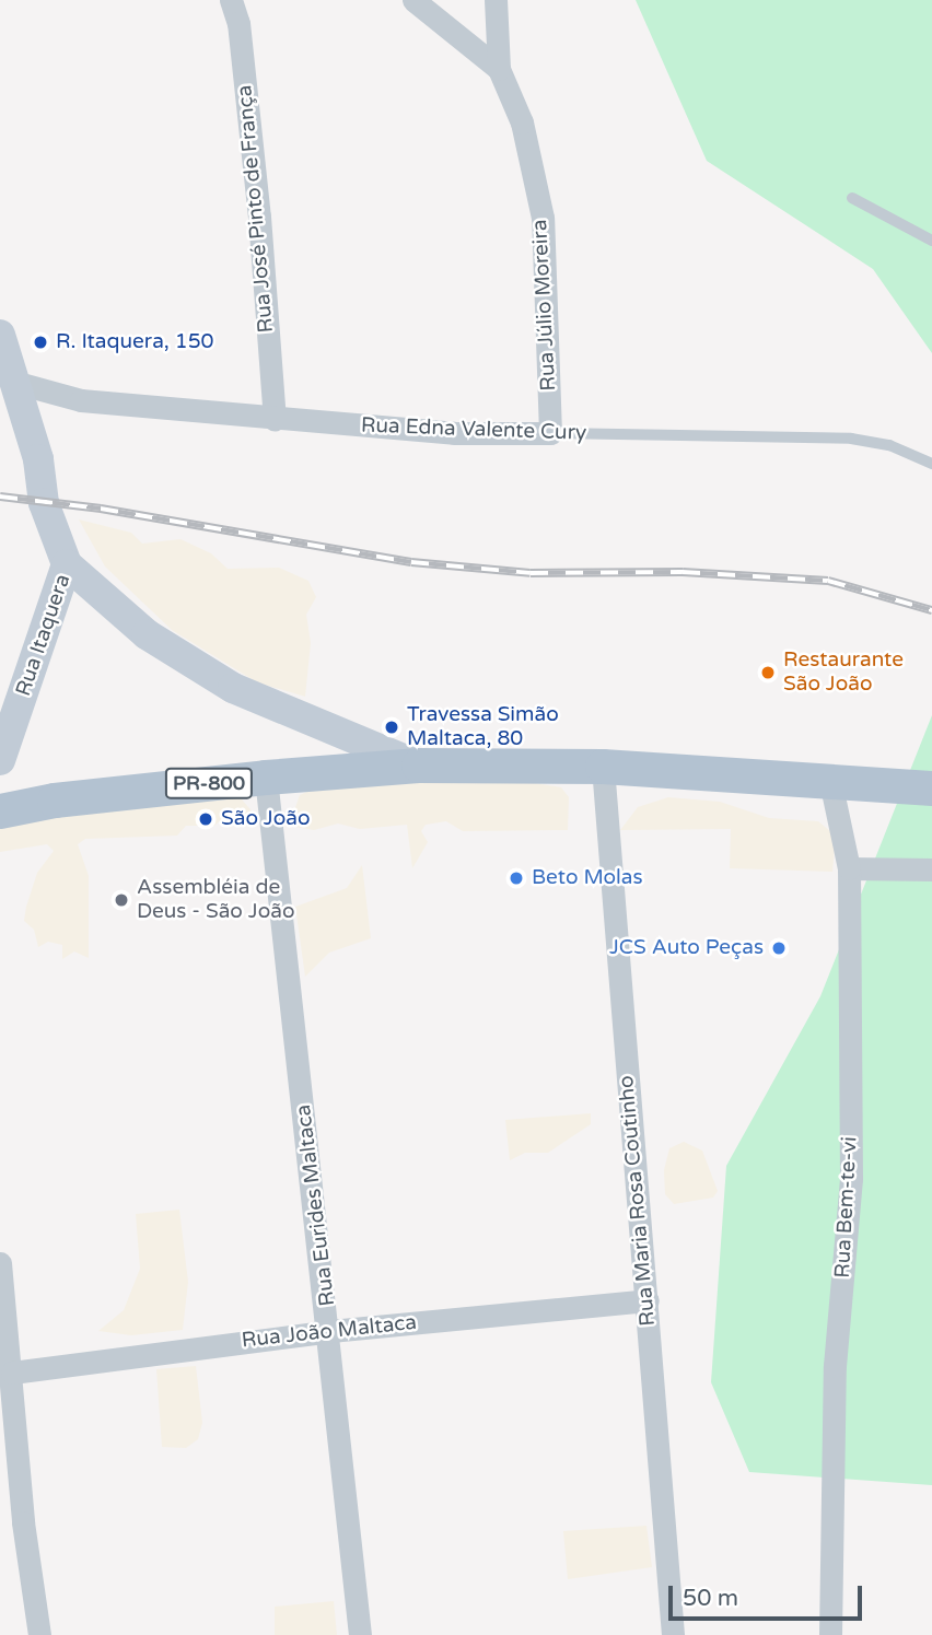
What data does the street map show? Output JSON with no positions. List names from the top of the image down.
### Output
{
  "streets": {
    "main road": ["Rua Itaquera", "PR-800"],
    "street": [
      "Rua José Pinto de França",
      "Rua Júlio Moreira",
      "Rua Edna Valente Cury",
      "Rua Maria Rosa Coutinho",
      "Rua Eurides Maltaca",
      "Rua Bem-te-vi",
      "Rua João Maltaca"
    ]
  },
  "crossings": [
    ["Rua José Pinto de França", "Rua Edna Valente Cury"],
    ["Rua Júlio Moreira", "Rua Edna Valente Cury"],
    ["Rua Edna Valente Cury", "Rua Itaquera"],
    ["PR-800", "Rua Maria Rosa Coutinho"],
    ["PR-800", "Rua Eurides Maltaca"],
    ["PR-800", "Rua Bem-te-vi"],
    ["Rua Maria Rosa Coutinho", "Rua João Maltaca"],
    ["Rua Eurides Maltaca", "Rua João Maltaca"]
  ],
  "places": [
    "R. Itaquera, 150",
    "Restaurante São João",
    "Travessa Simão Maltaca, 80",
    "São João",
    "Beto Molas",
    "Assembléia de Deus - São João",
    "JCS Auto Peças"
  ],
  "scale_bar": "50 m"
}
